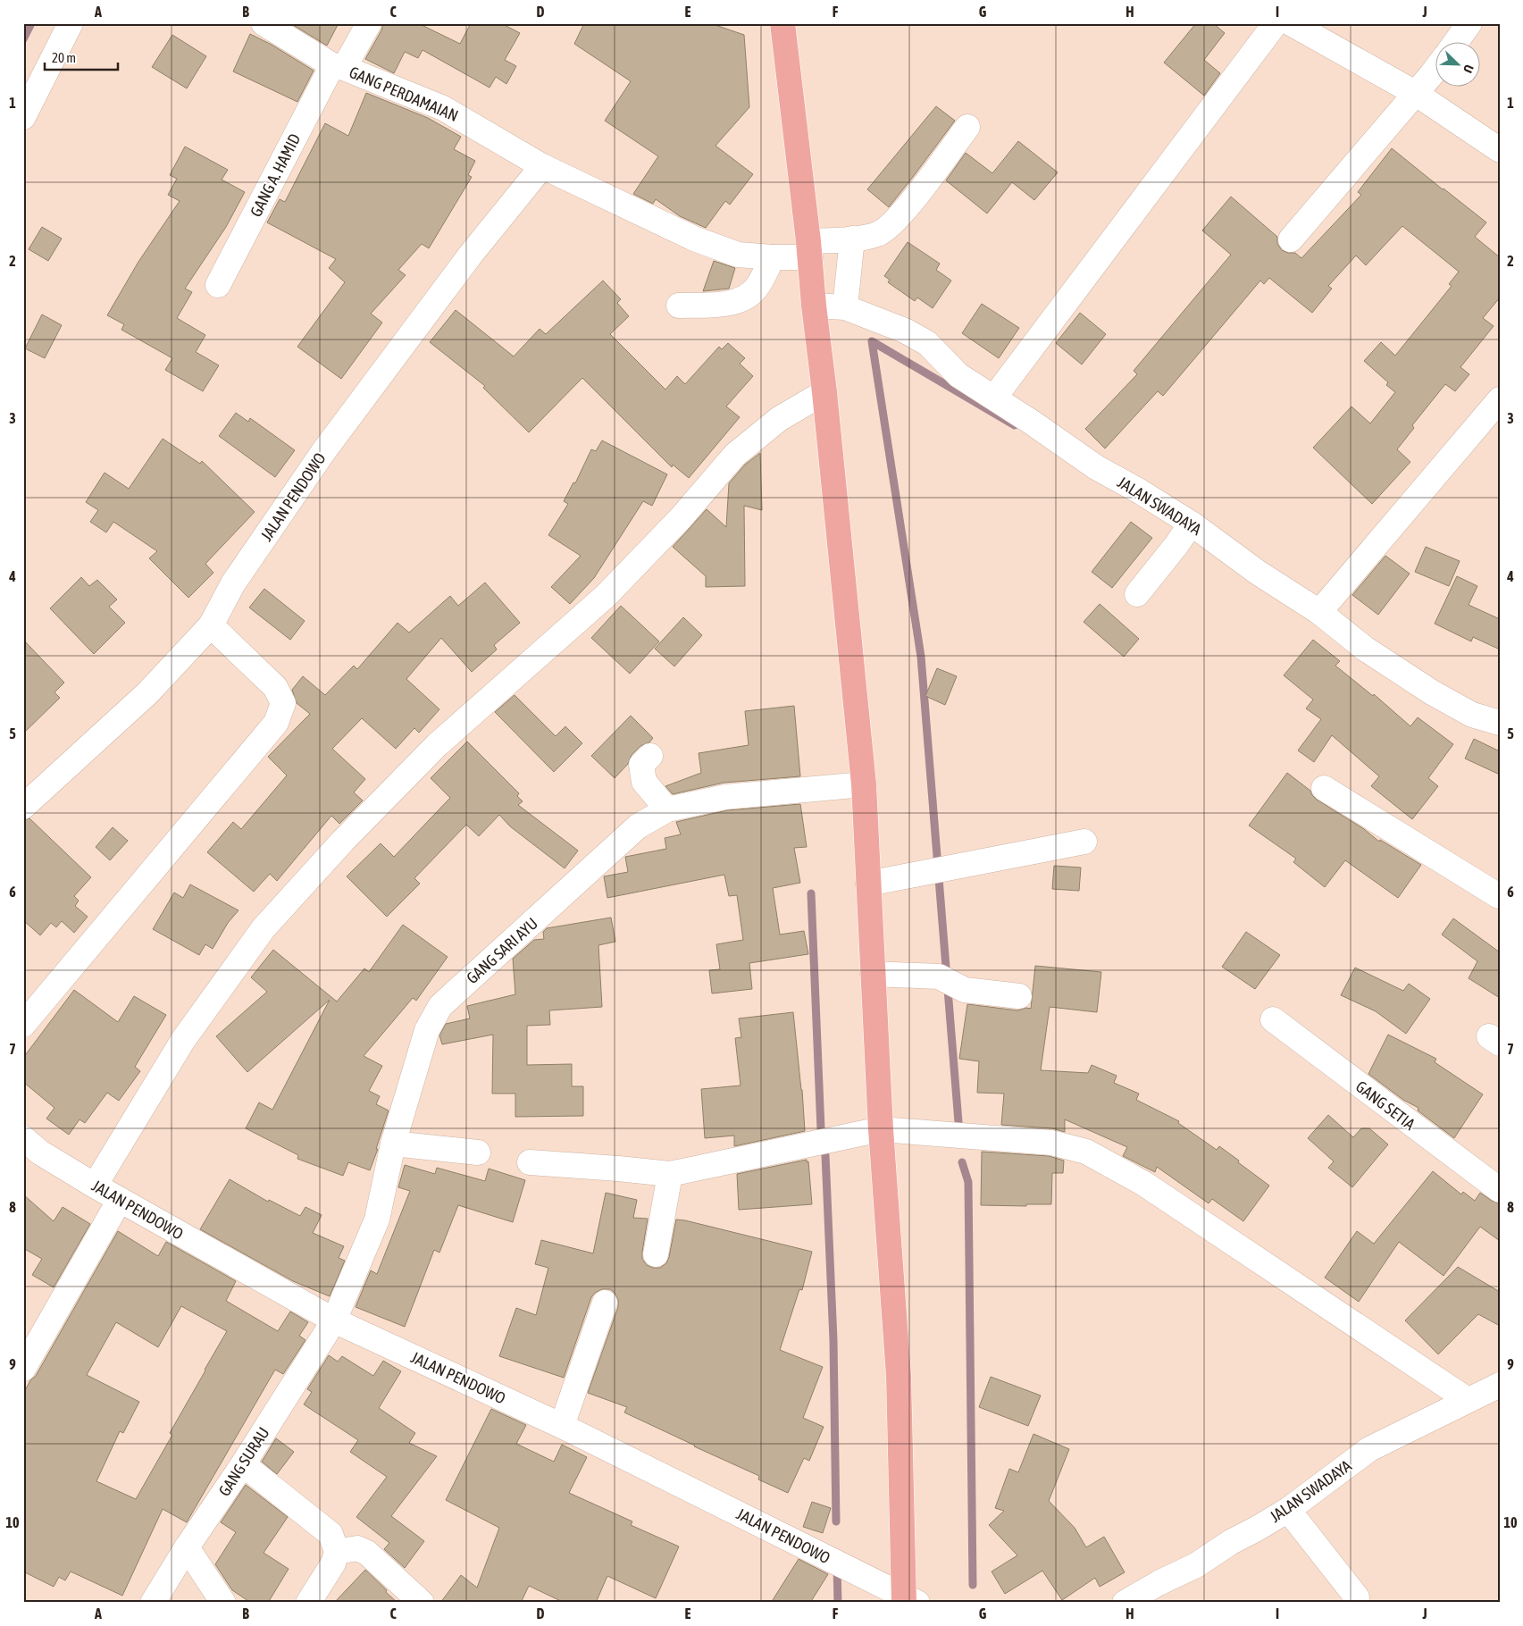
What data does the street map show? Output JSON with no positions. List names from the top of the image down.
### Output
{
  "streets": {
    "street": [
      "GANG PERDAMAIAN",
      "GANG A. HAMID",
      "JALAN PENDOWO",
      "JALAN SWADAYA",
      "GANG SARI AYU",
      "GANG SETIA",
      "GANG SURAU"
    ]
  },
  "crossings": [
    ["GANG PERDAMAIAN", "GANG A. HAMID"],
    ["GANG PERDAMAIAN", "JALAN PENDOWO"],
    ["JALAN PENDOWO", "GANG SARI AYU"],
    ["JALAN PENDOWO", "GANG SURAU"],
    ["GANG SARI AYU", "GANG SURAU"]
  ],
  "scale_bar": "20 m",
  "north": "bottom right",
  "grid": {
    "columns": [
      "A",
      "B",
      "C",
      "D",
      "E",
      "F",
      "G",
      "H",
      "I",
      "J"
    ],
    "rows": [
      "1",
      "2",
      "3",
      "4",
      "5",
      "6",
      "7",
      "8",
      "9",
      "10"
    ]
  }
}
